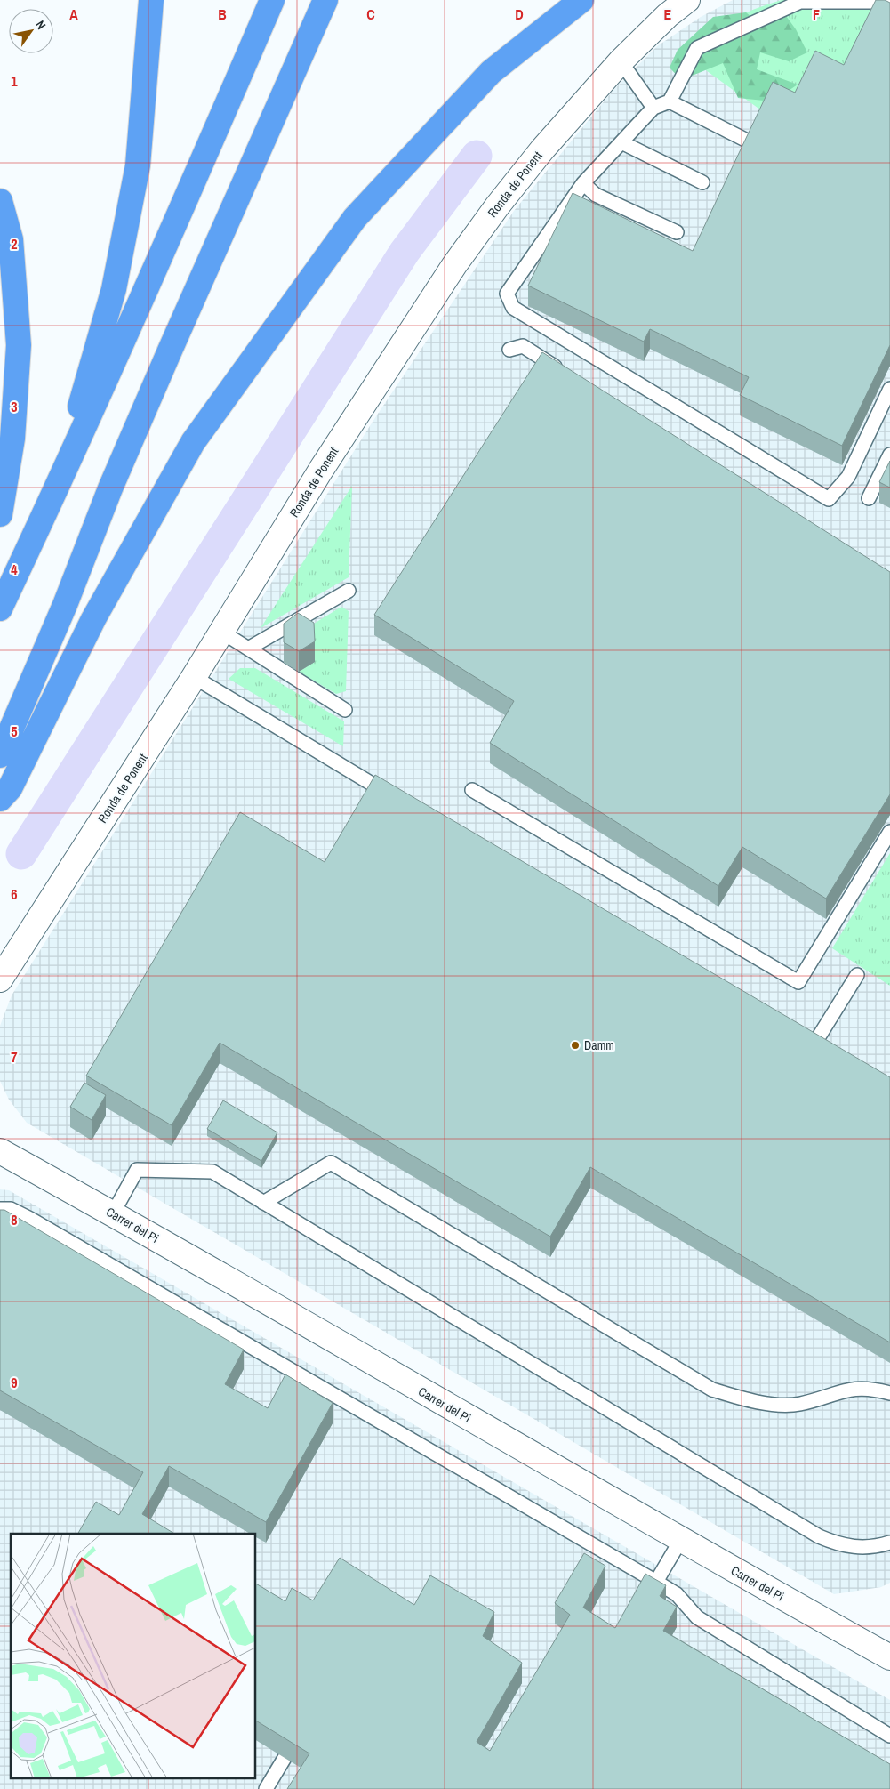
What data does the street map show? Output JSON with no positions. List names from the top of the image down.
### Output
{
  "streets": {
    "street": ["Ronda de Ponent", "Carrer del Pi"]
  },
  "places": ["Damm"],
  "north": "top right",
  "grid": {
    "columns": [
      "A",
      "B",
      "C",
      "D",
      "E",
      "F"
    ],
    "rows": [
      "1",
      "2",
      "3",
      "4",
      "5",
      "6",
      "7",
      "8",
      "9"
    ]
  }
}
